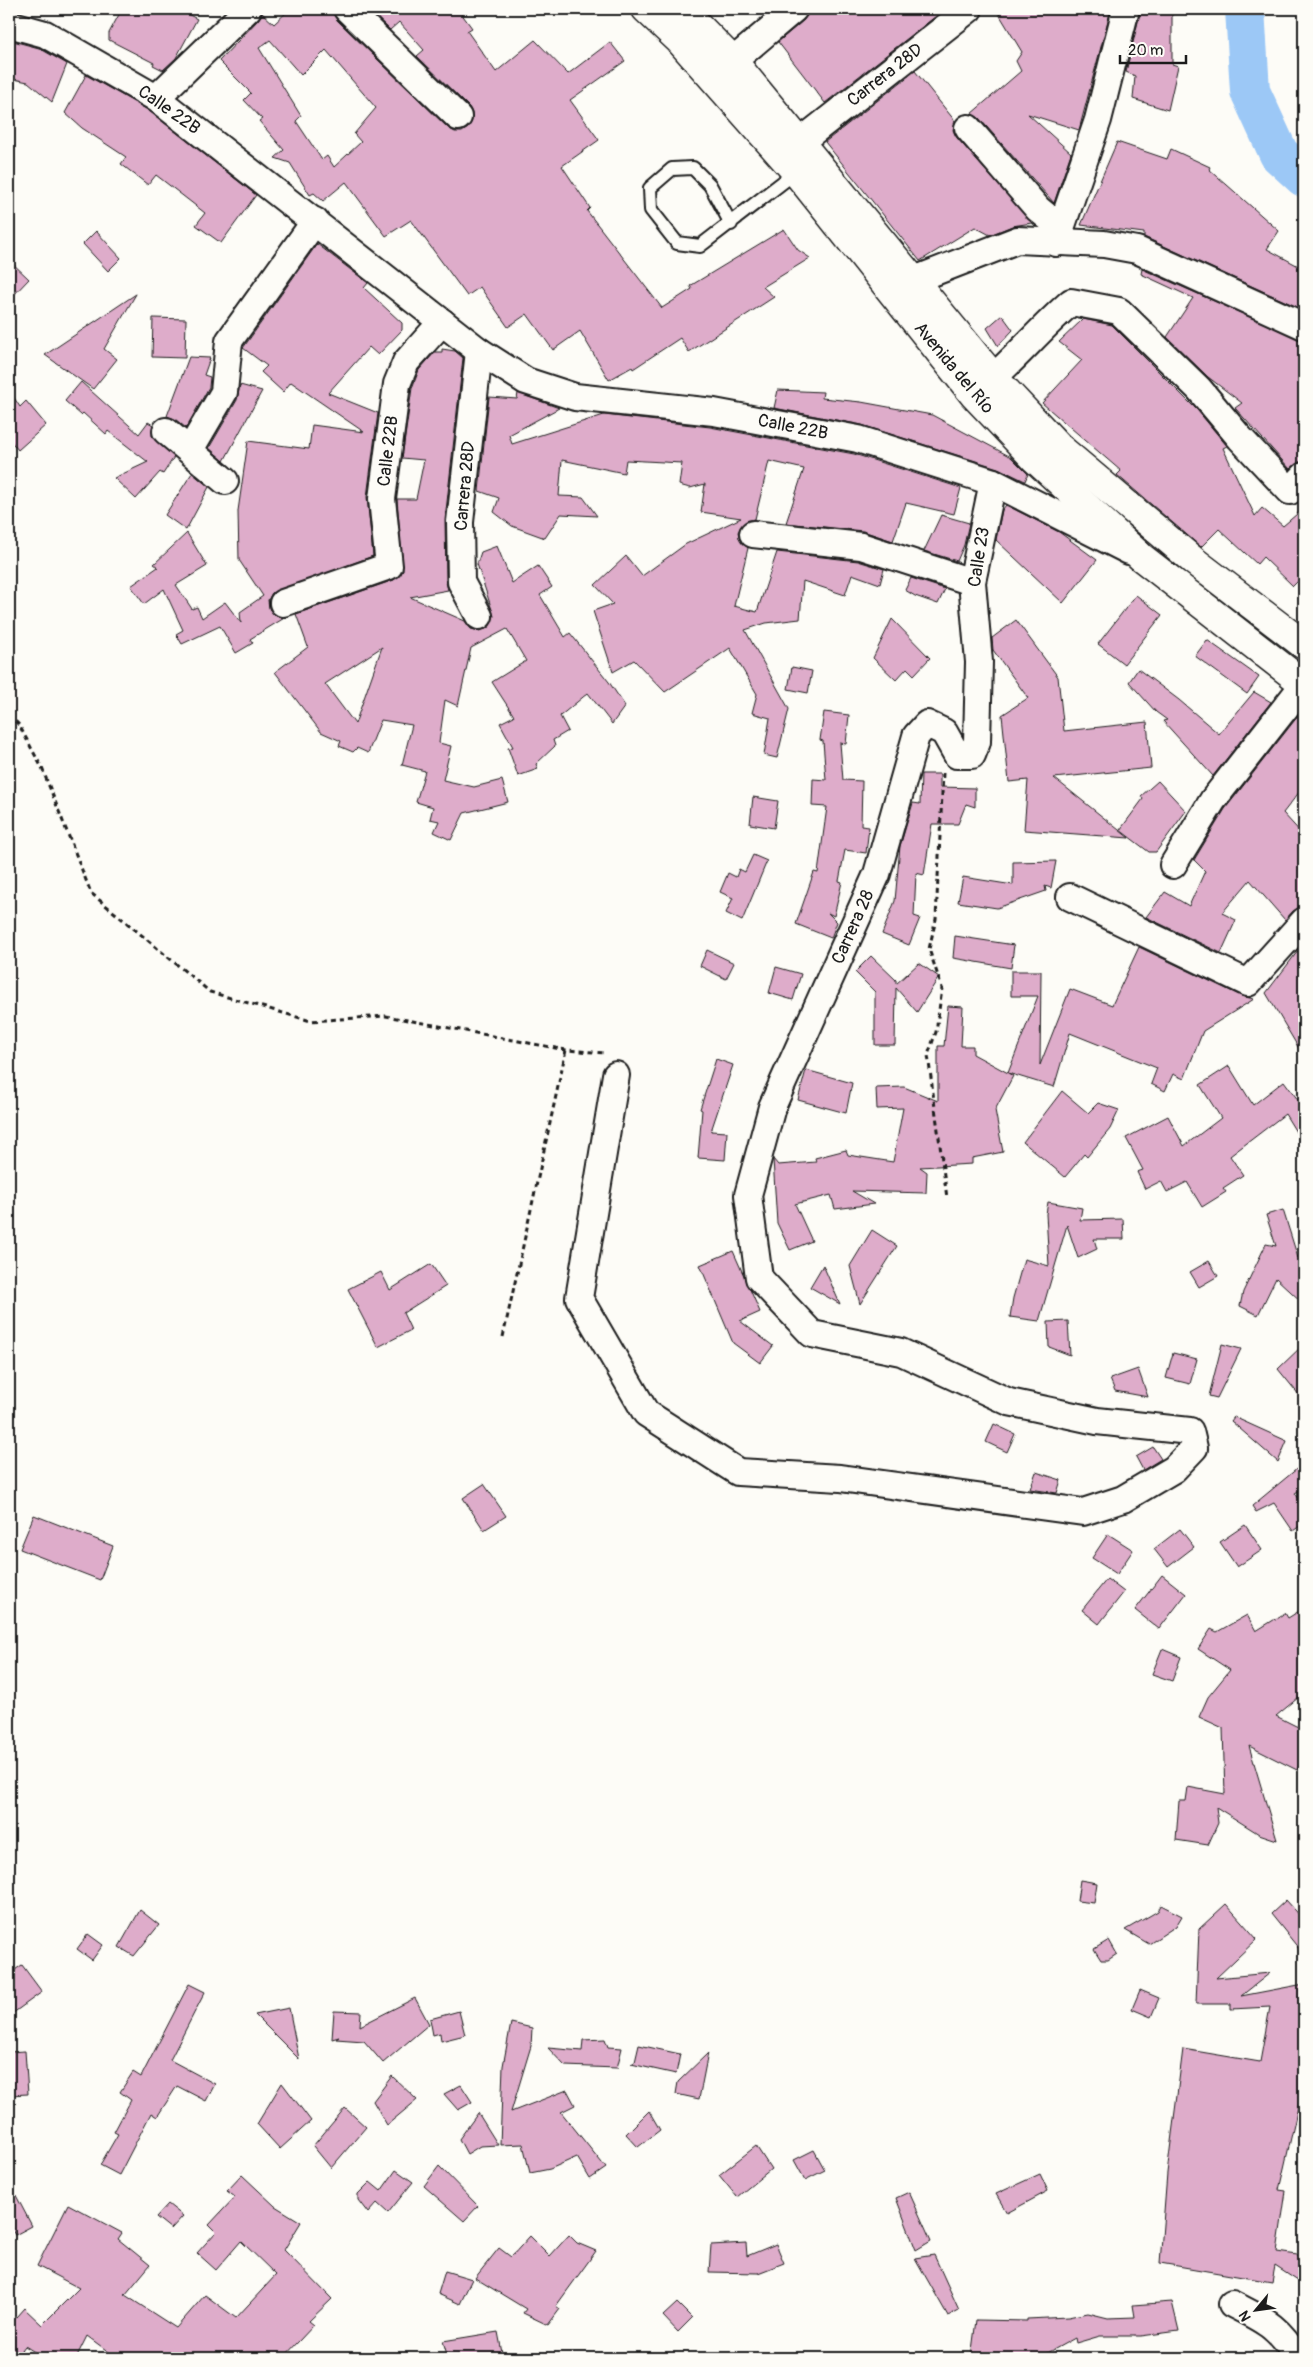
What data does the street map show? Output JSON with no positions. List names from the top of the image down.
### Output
{
  "streets": {
    "main road": ["Avenida del Río"],
    "street": [
      "Carrera 28D",
      "Calle 22B",
      "Calle 23",
      "Carrera 28"
    ]
  },
  "crossings": [
    ["Carrera 28D", "Calle 22B"],
    ["Carrera 28D", "Avenida del Río"],
    ["Calle 22B", "Avenida del Río"],
    ["Calle 22B", "Calle 23"],
    ["Calle 23", "Carrera 28"]
  ],
  "scale_bar": "20 m",
  "north": "bottom left"
}
